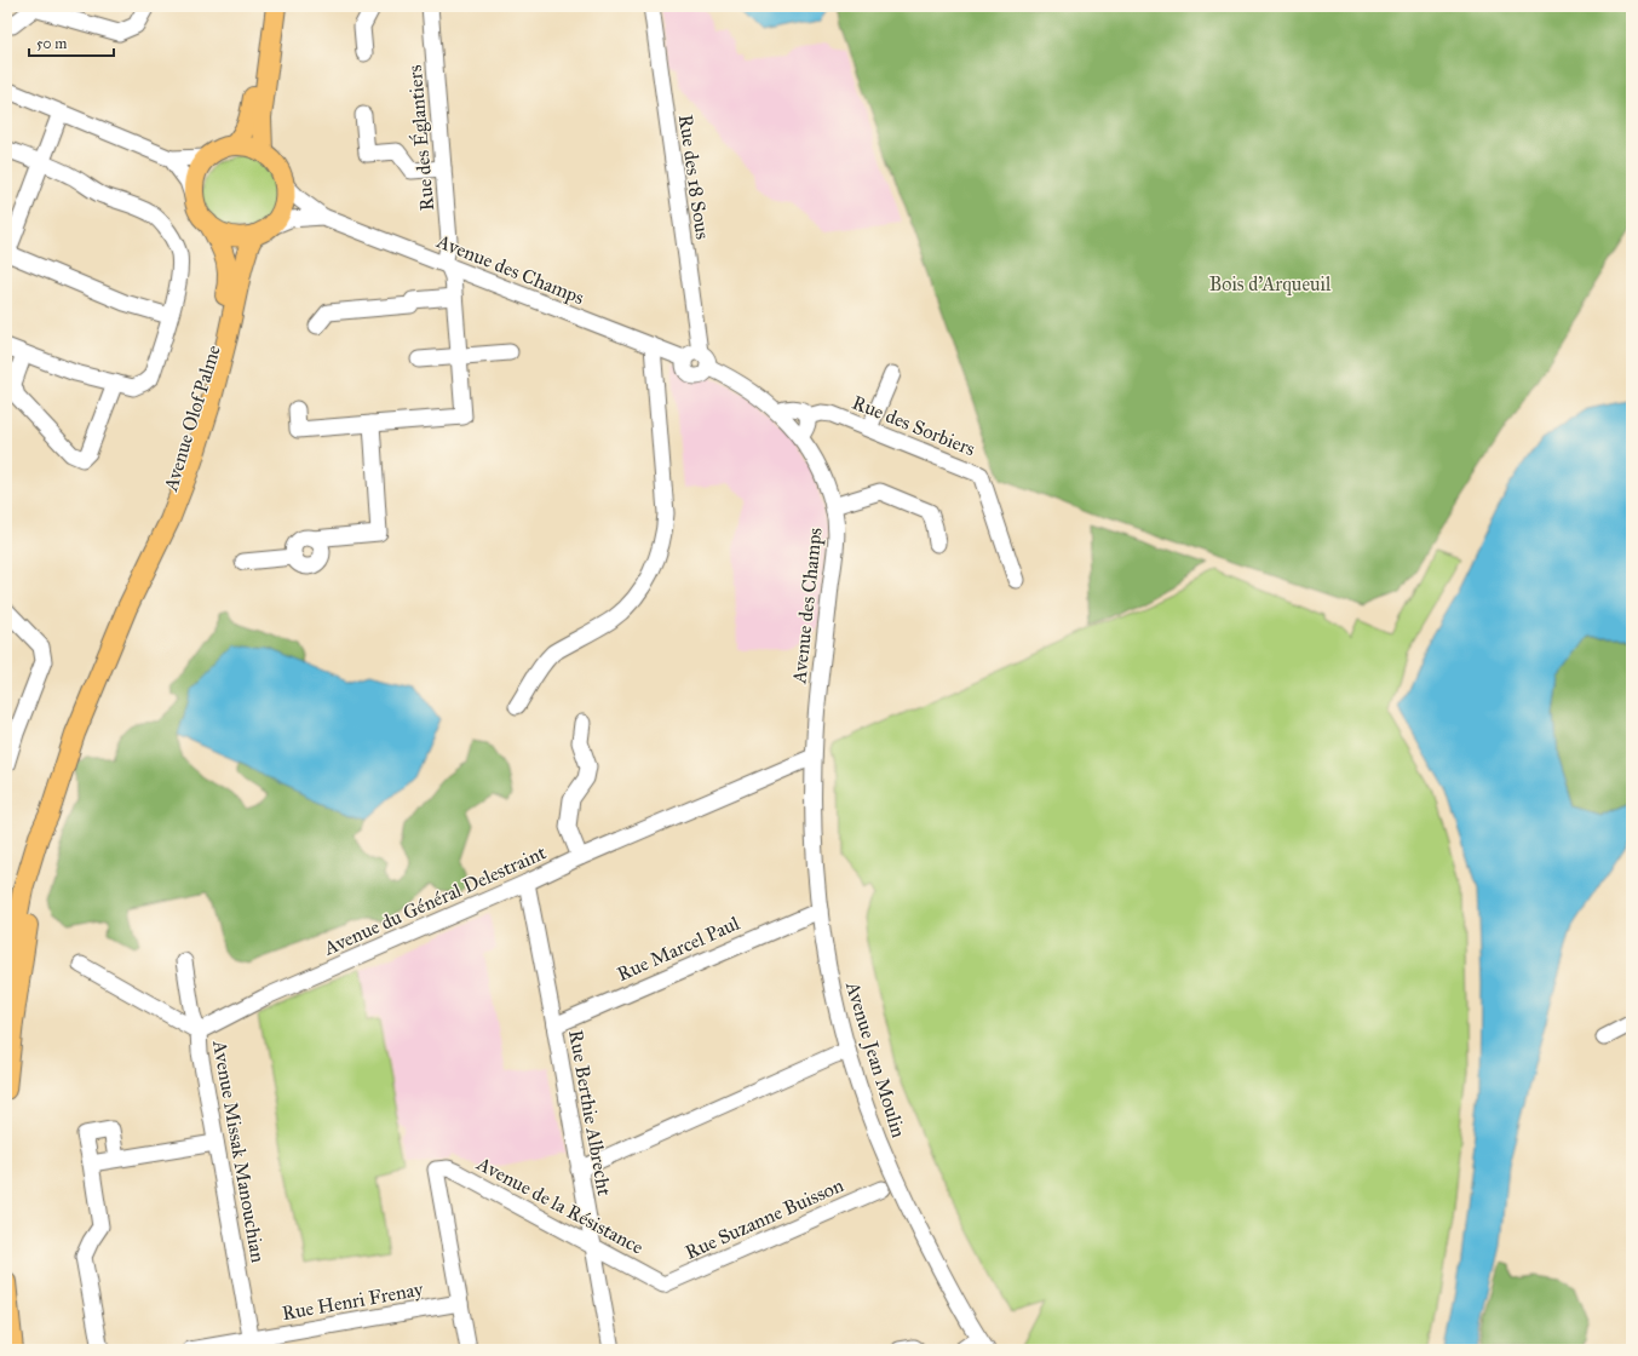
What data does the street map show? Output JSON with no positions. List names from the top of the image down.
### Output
{
  "streets": {
    "main road": ["Avenue Olof Palme"],
    "street": [
      "Rue des Églantiers",
      "Rue des 18 Sous",
      "Avenue des Champs",
      "Rue des Sorbiers",
      "Avenue du Général Delestraint",
      "Rue Marcel Paul",
      "Avenue Jean Moulin",
      "Rue Berthie Albrecht",
      "Avenue Missak Manouchian",
      "Avenue de la Résistance",
      "Rue Suzanne Buisson",
      "Rue Henri Frenay"
    ]
  },
  "crossings": [
    ["Rue des Églantiers", "Avenue des Champs"],
    ["Rue des 18 Sous", "Avenue des Champs"],
    ["Avenue des Champs", "Avenue Olof Palme"],
    ["Avenue des Champs", "Rue des Sorbiers"],
    ["Avenue des Champs", "Avenue du Général Delestraint"],
    ["Avenue des Champs", "Avenue Jean Moulin"],
    ["Avenue du Général Delestraint", "Avenue Jean Moulin"],
    ["Avenue du Général Delestraint", "Rue Berthie Albrecht"],
    ["Avenue du Général Delestraint", "Avenue Missak Manouchian"],
    ["Rue Marcel Paul", "Avenue Jean Moulin"],
    ["Rue Marcel Paul", "Rue Berthie Albrecht"],
    ["Rue Berthie Albrecht", "Avenue de la Résistance"],
    ["Avenue Missak Manouchian", "Rue Henri Frenay"],
    ["Avenue de la Résistance", "Rue Suzanne Buisson"],
    ["Avenue de la Résistance", "Rue Henri Frenay"]
  ],
  "parks": ["Bois d'Arqueuil"],
  "scale_bar": "50 m"
}
